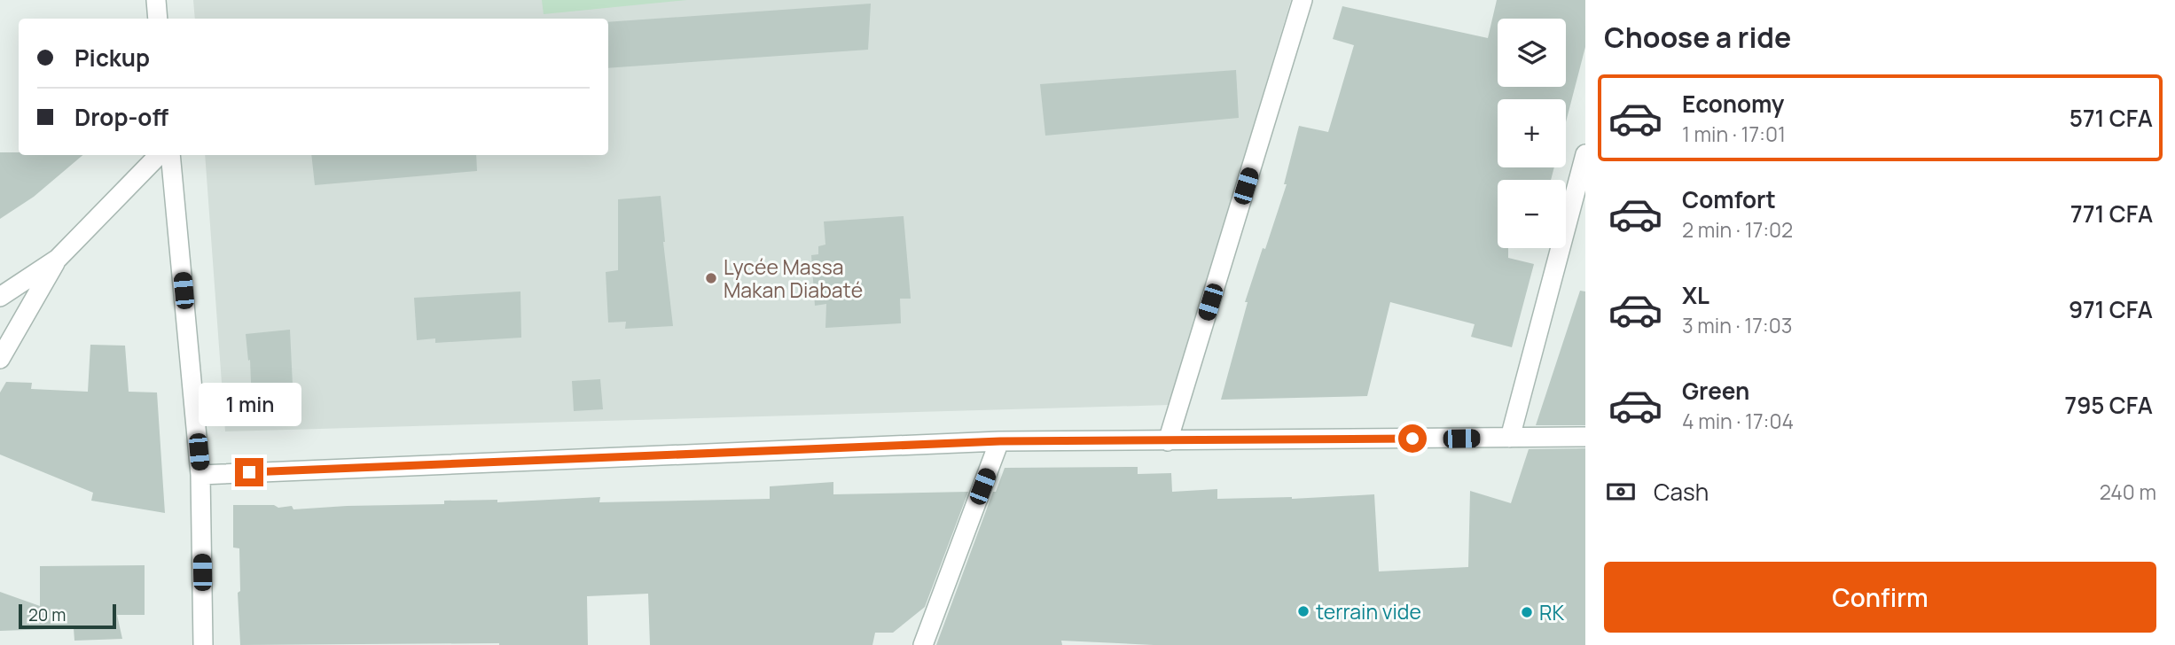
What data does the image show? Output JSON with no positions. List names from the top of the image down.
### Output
{
  "places": ["Lycée Massa Makan Diabaté", "terrain vide", "RK"],
  "scale_bar": "20 m",
  "page": {
    "heading": "Choose a ride",
    "map_buttons": ["+", "−"],
    "banner": ["Pickup", "Drop-off"],
    "list": [
      {
        "name": "Economy",
        "note": "1 min · 17:01",
        "value": "571 CFA"
      },
      {
        "name": "Comfort",
        "note": "2 min · 17:02",
        "value": "771 CFA"
      },
      {
        "name": "XL",
        "note": "3 min · 17:03",
        "value": "971 CFA"
      },
      {
        "name": "Green",
        "note": "4 min · 17:04",
        "value": "795 CFA"
      }
    ],
    "bubble": "1 min",
    "pay": ["Cash", "240 m"],
    "buttons": "Confirm",
    "scale": "20 m"
  }
}
